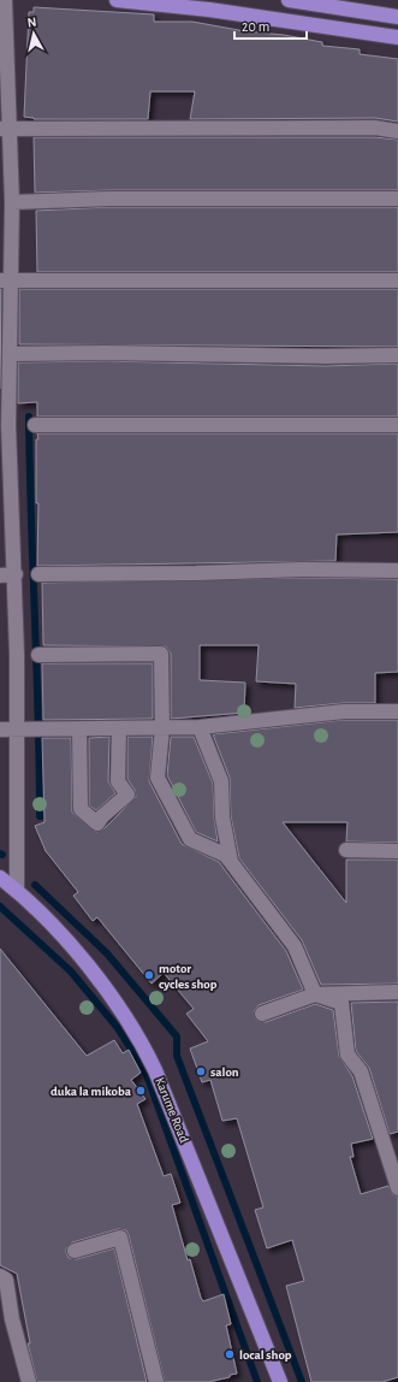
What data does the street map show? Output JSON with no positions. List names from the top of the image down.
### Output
{
  "streets": {
    "main road": ["Karume Road"]
  },
  "places": [
    "motor cycles shop",
    "salon",
    "duka la mikoba",
    "local shop"
  ],
  "scale_bar": "20 m",
  "north": "top"
}
